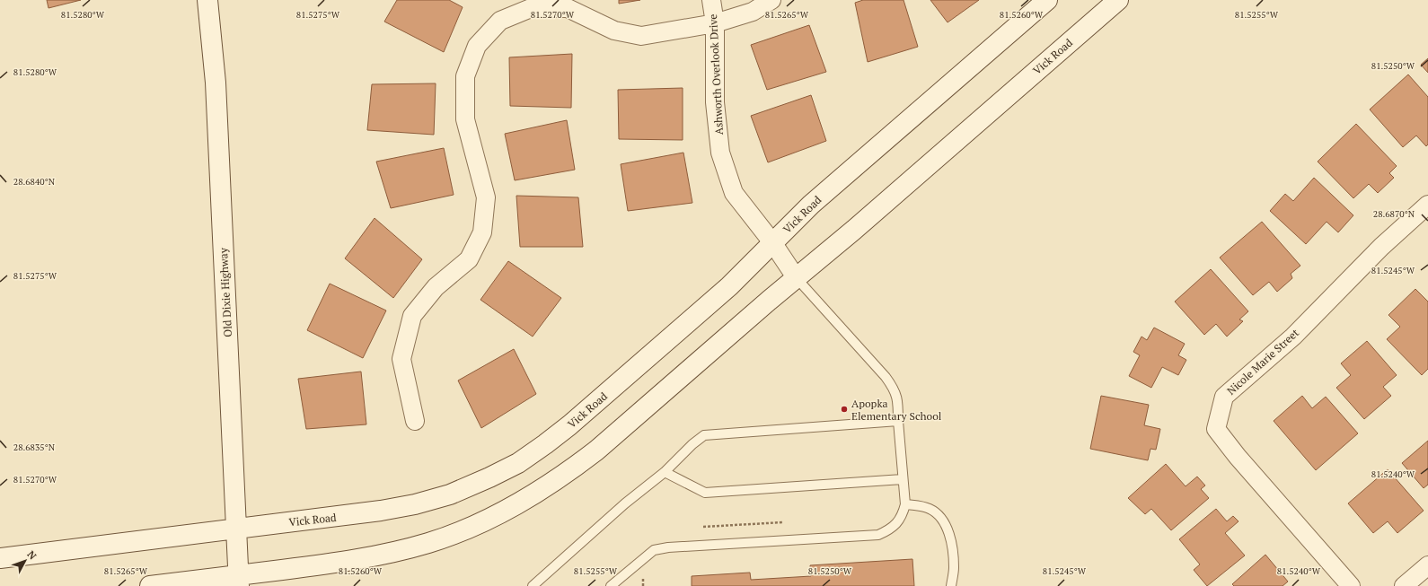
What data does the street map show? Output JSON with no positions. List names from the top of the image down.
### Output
{
  "streets": {
    "street": [
      "Vick Road",
      "Ashworth Overlook Drive",
      "Old Dixie Highway",
      "Nicole Marie Street"
    ]
  },
  "crossings": [
    ["Vick Road", "Ashworth Overlook Drive"],
    ["Vick Road", "Old Dixie Highway"]
  ],
  "places": ["Apopka Elementary School"],
  "north": "top right",
  "coordinates": [
    "81.5280°W",
    "81.5275°W",
    "81.5270°W",
    "81.5265°W",
    "81.5260°W",
    "81.5255°W",
    "81.5250°W",
    "28.6840°N",
    "28.6870°N",
    "81.5245°W",
    "28.6835°N",
    "81.5240°W"
  ]
}
